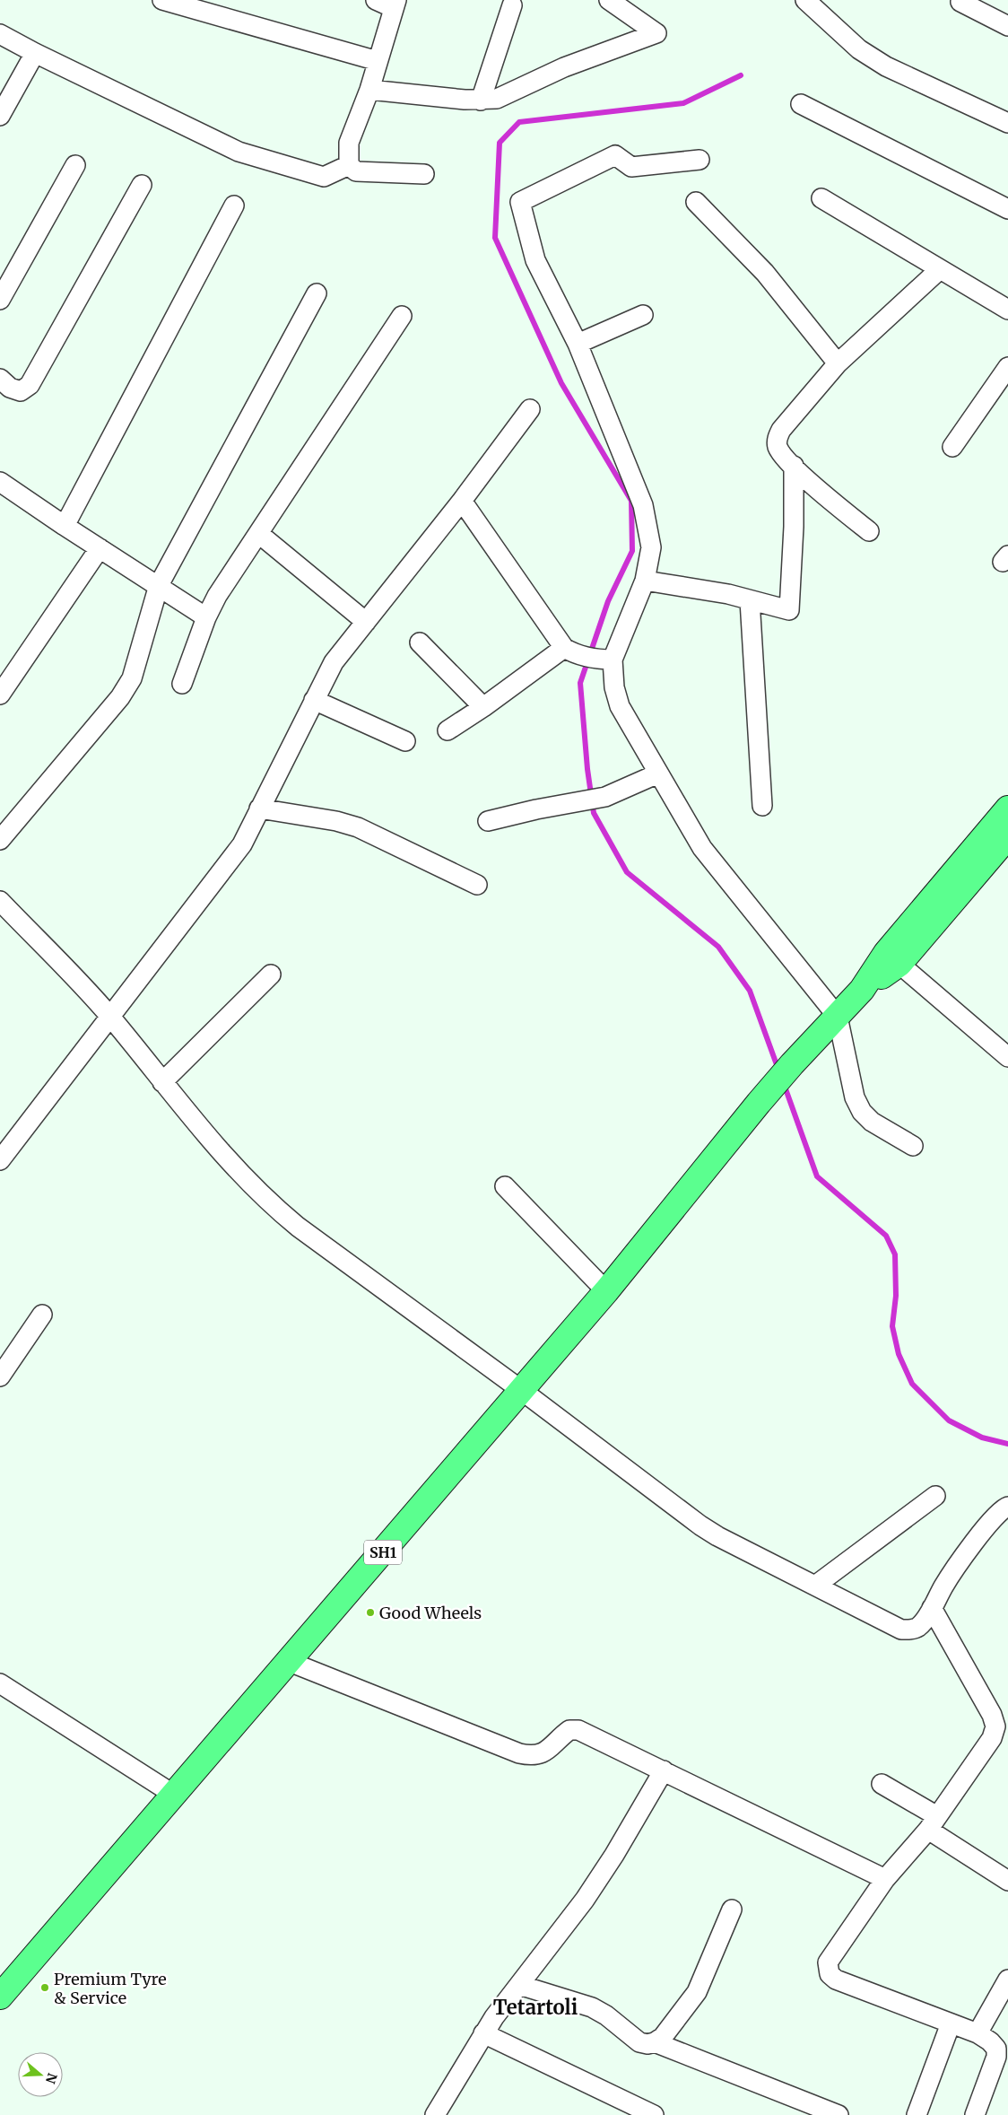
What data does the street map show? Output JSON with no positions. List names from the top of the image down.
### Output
{
  "streets": {
    "main road": ["SH1"]
  },
  "districts": ["Tetartoli"],
  "places": ["Good Wheels", "Premium Tyre & Service"],
  "north": "right"
}
